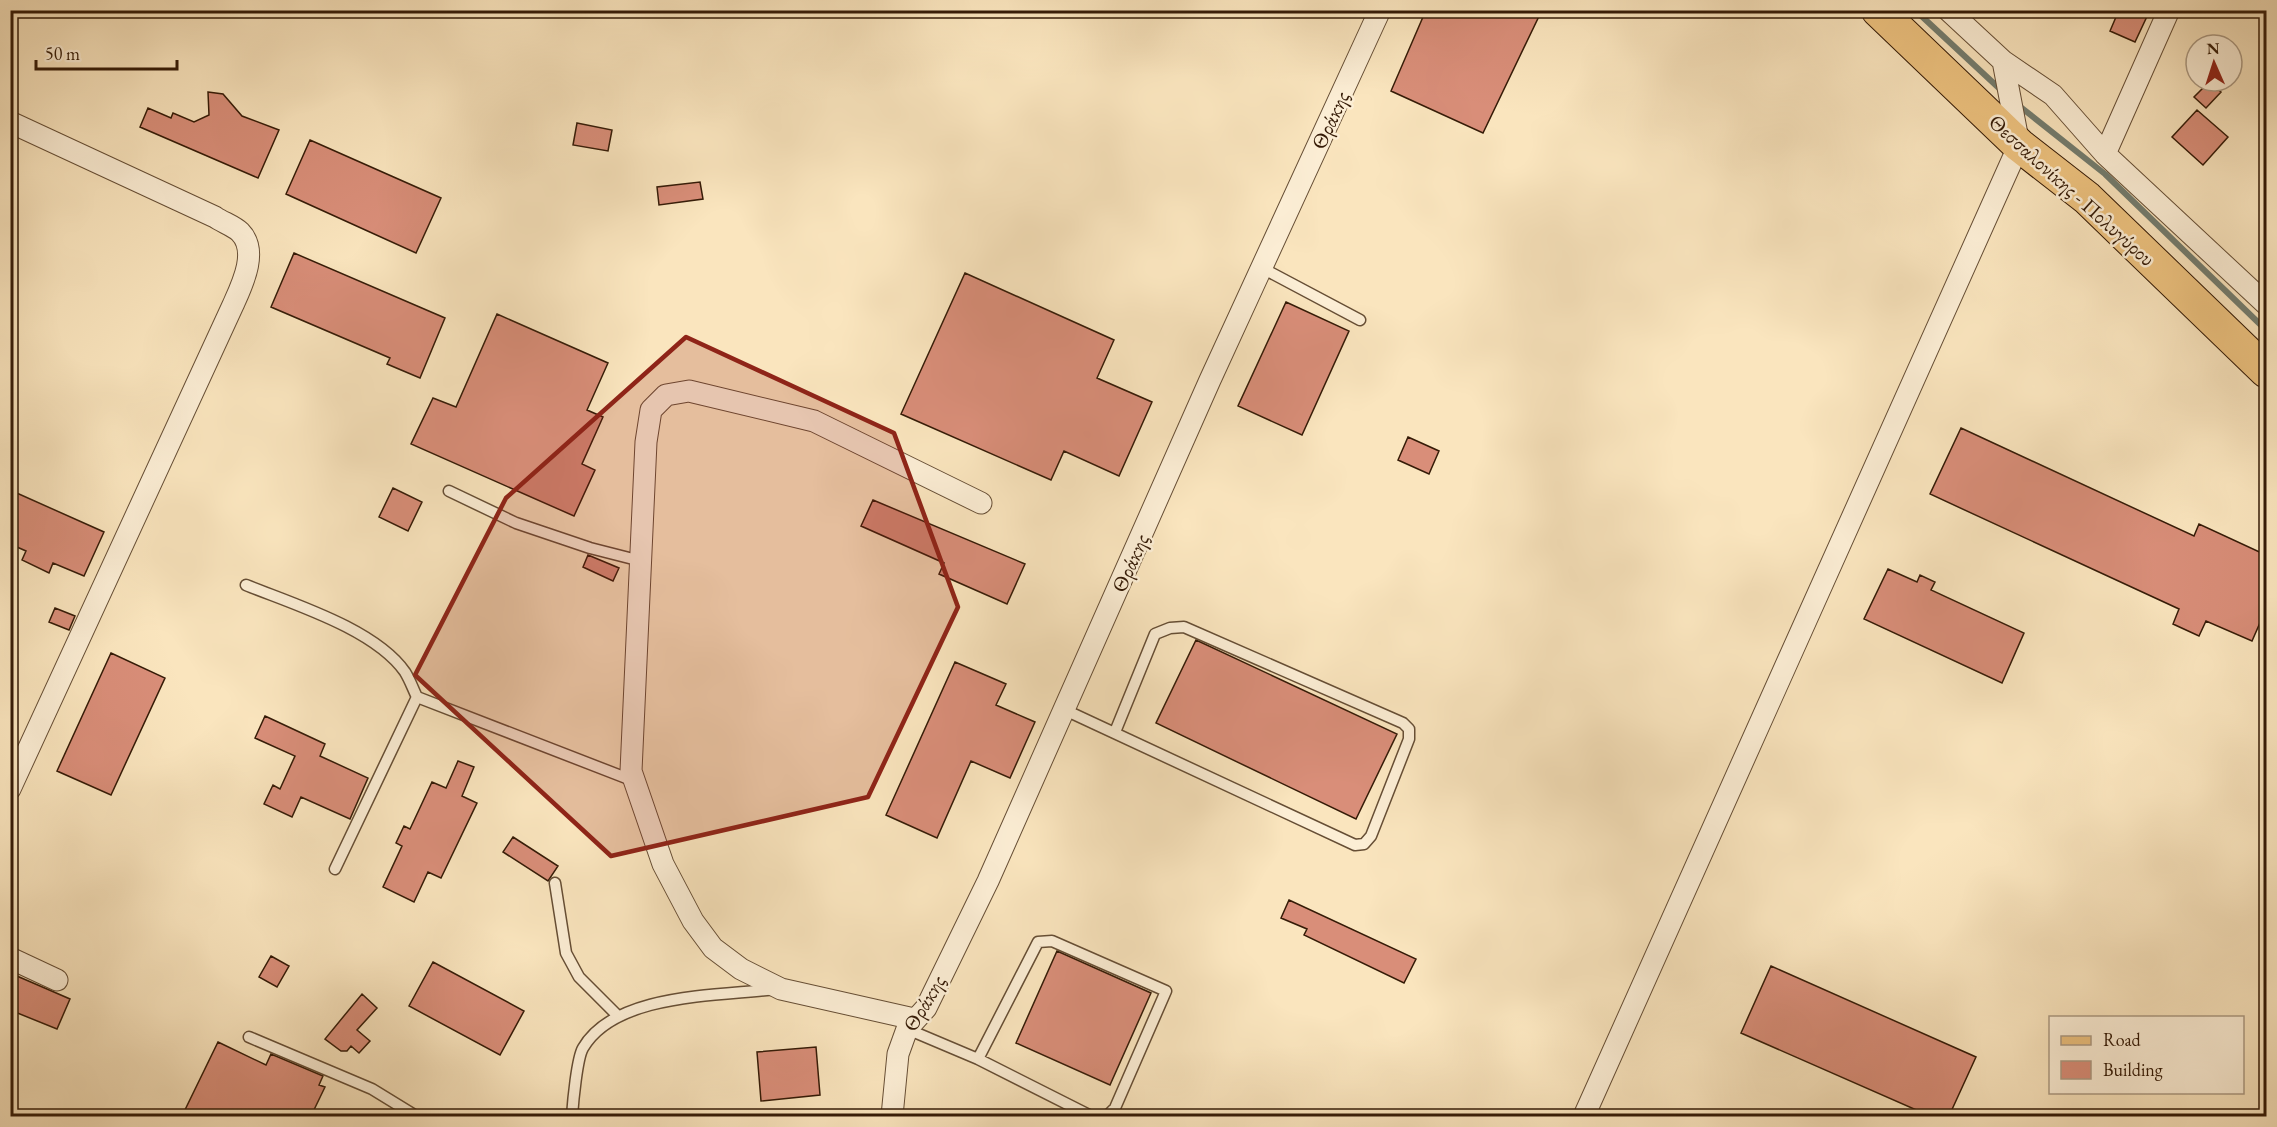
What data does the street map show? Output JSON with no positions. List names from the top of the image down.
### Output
{
  "streets": {
    "main road": ["Θεσσαλονίκης - Πολυγύρου"],
    "street": ["Θράκης"]
  },
  "legend": ["Road", "Building"],
  "scale_bar": "50 m",
  "north": "top"
}
